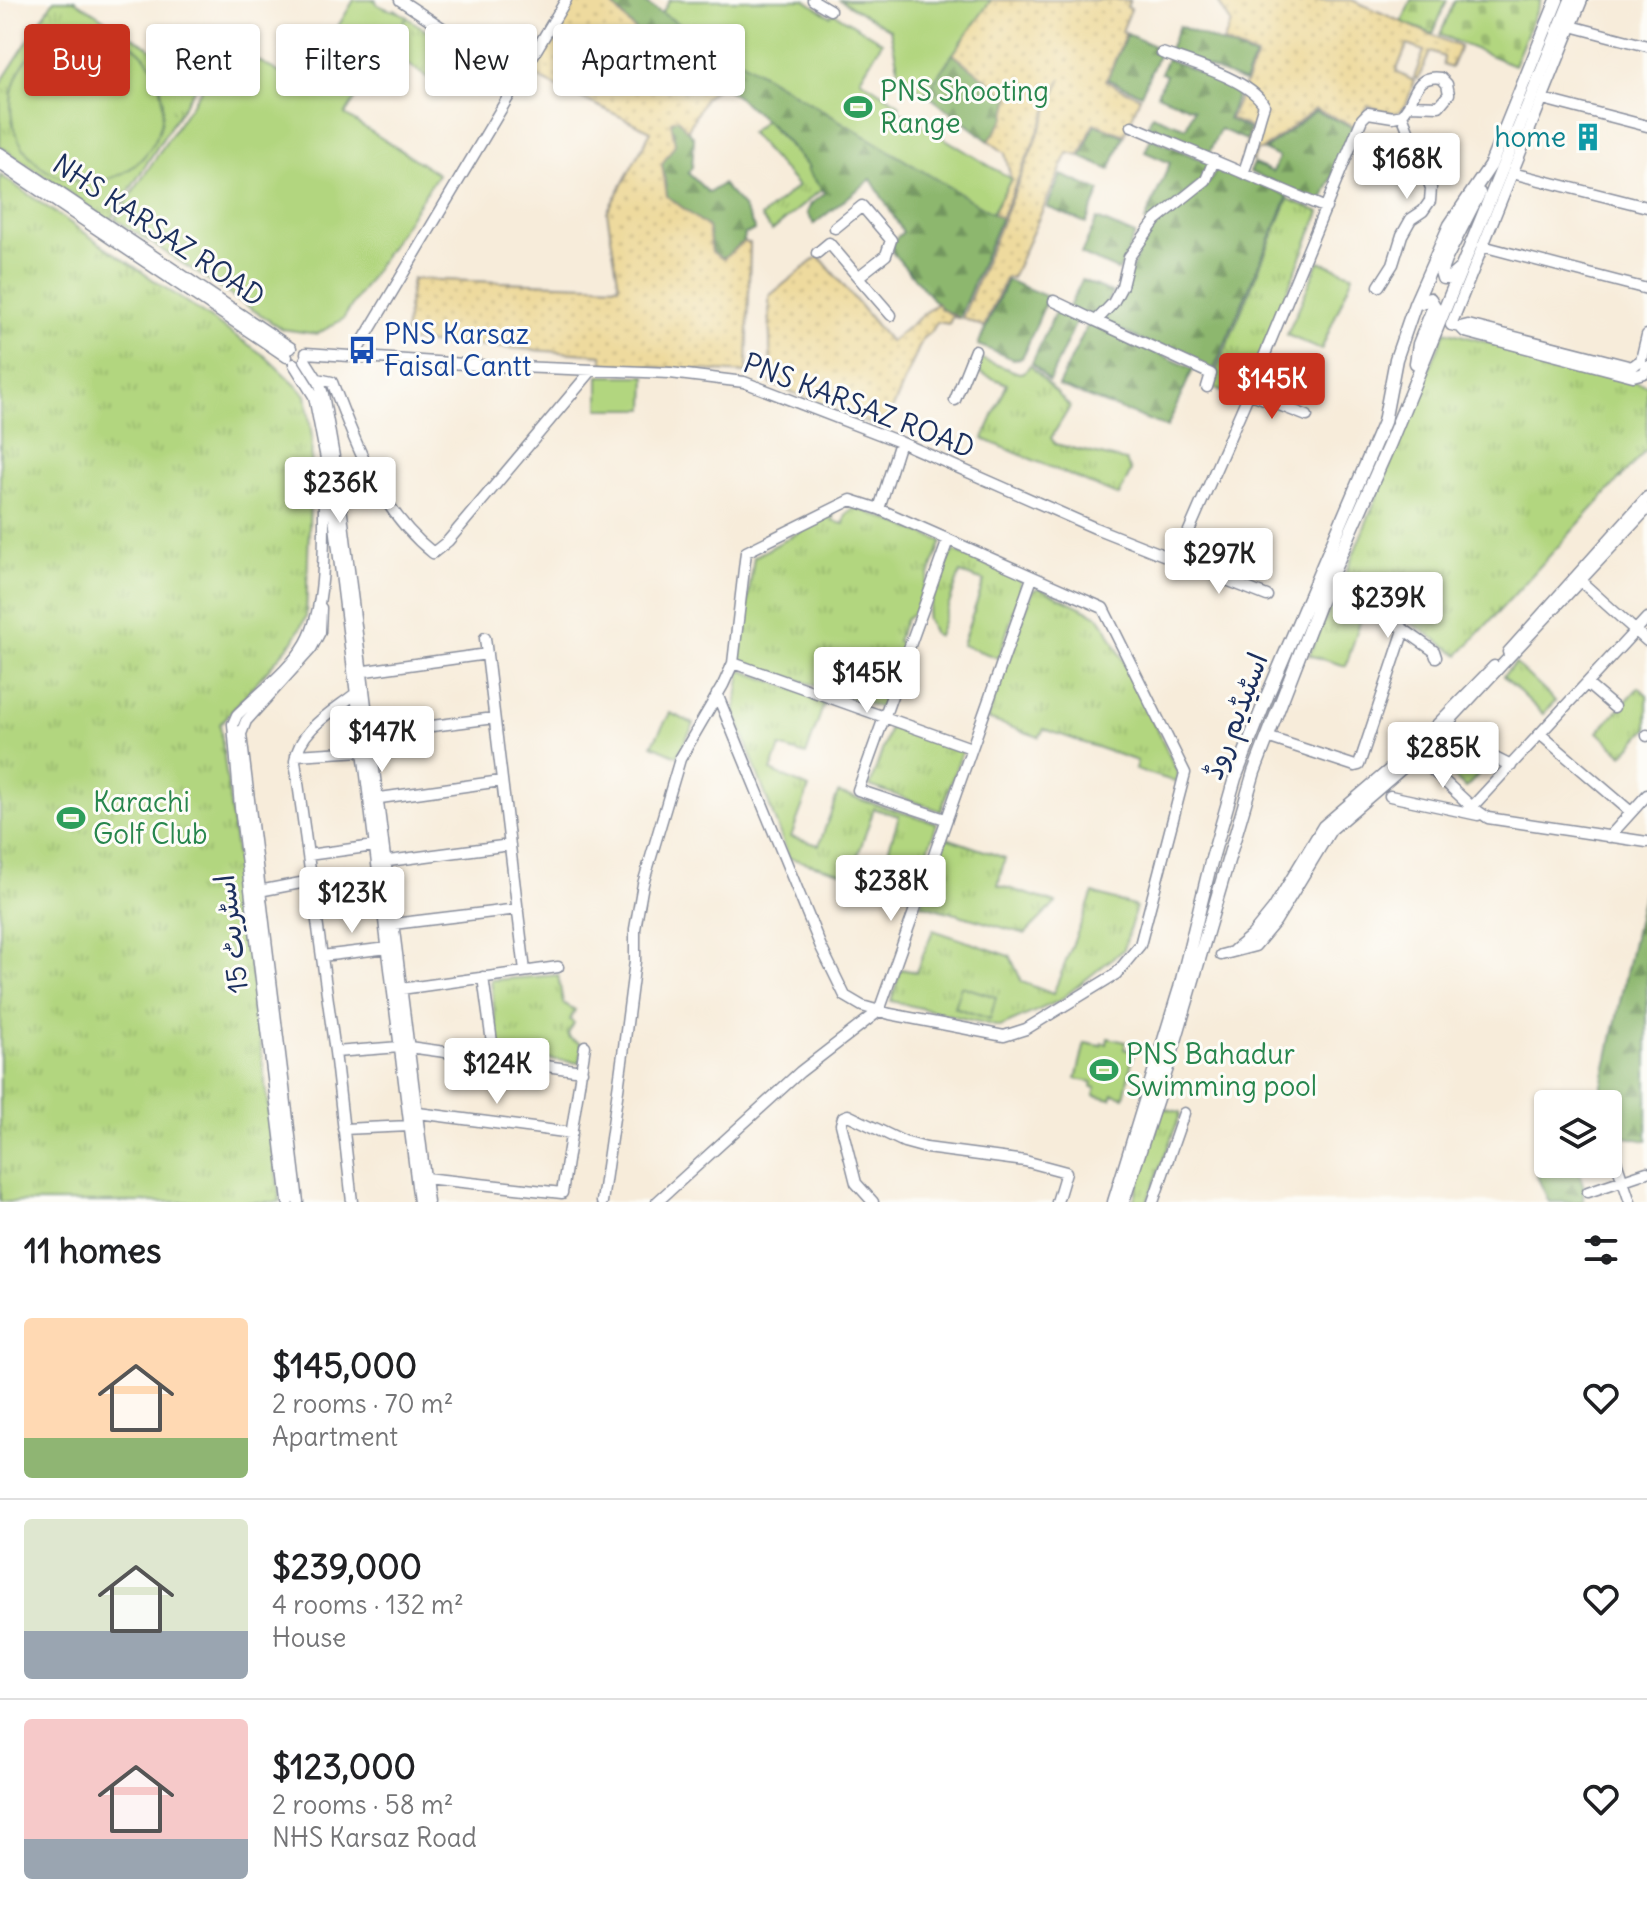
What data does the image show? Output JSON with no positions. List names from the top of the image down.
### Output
{
  "streets": {
    "main road": ["اسٹیڈیم روڈ"],
    "street": ["NHS KARSAZ ROAD", "PNS KARSAZ ROAD", "اسٹریٹ 15"]
  },
  "crossings": [
    ["NHS KARSAZ ROAD", "PNS KARSAZ ROAD"],
    ["NHS KARSAZ ROAD", "اسٹریٹ 15"]
  ],
  "places": {
    "sports": ["PNS Shooting Range", "Karachi Golf Club", "PNS Bahadur Swimming pool"],
    "building": ["home"],
    "bus stop": ["PNS Karsaz Faisal Cantt"]
  },
  "page": {
    "chip": [
      "Buy",
      "Rent",
      "Filters",
      "New",
      "Apartment"
    ],
    "price": [
      "$168K",
      "$145K",
      "$236K",
      "$297K",
      "$239K",
      "$145K",
      "$147K",
      "$285K",
      "$238K",
      "$123K",
      "$124K"
    ],
    "heading": "11 homes",
    "list": [
      {
        "name": "$145,000",
        "note": "2 rooms · 70 m² · Apartment"
      },
      {
        "name": "$239,000",
        "note": "4 rooms · 132 m² · House"
      },
      {
        "name": "$123,000",
        "note": "2 rooms · 58 m² · NHS Karsaz Road"
      }
    ]
  }
}
